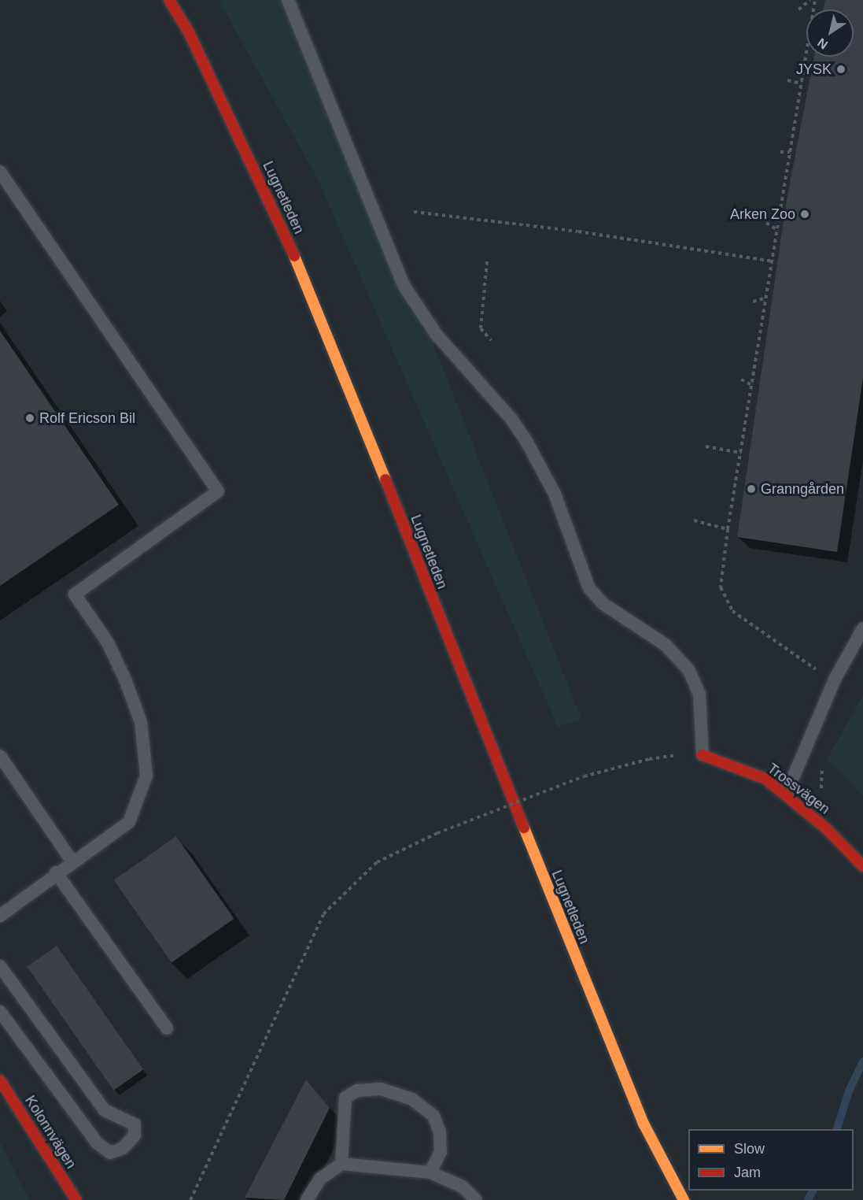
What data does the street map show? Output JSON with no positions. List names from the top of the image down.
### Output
{
  "streets": {
    "main road": ["Lugnetleden", "Trossvägen", "Kolonnvägen"]
  },
  "places": [
    "JYSK",
    "Arken Zoo",
    "Rolf Ericson Bil",
    "Granngården"
  ],
  "legend": ["Slow", "Jam"],
  "north": "bottom left"
}
